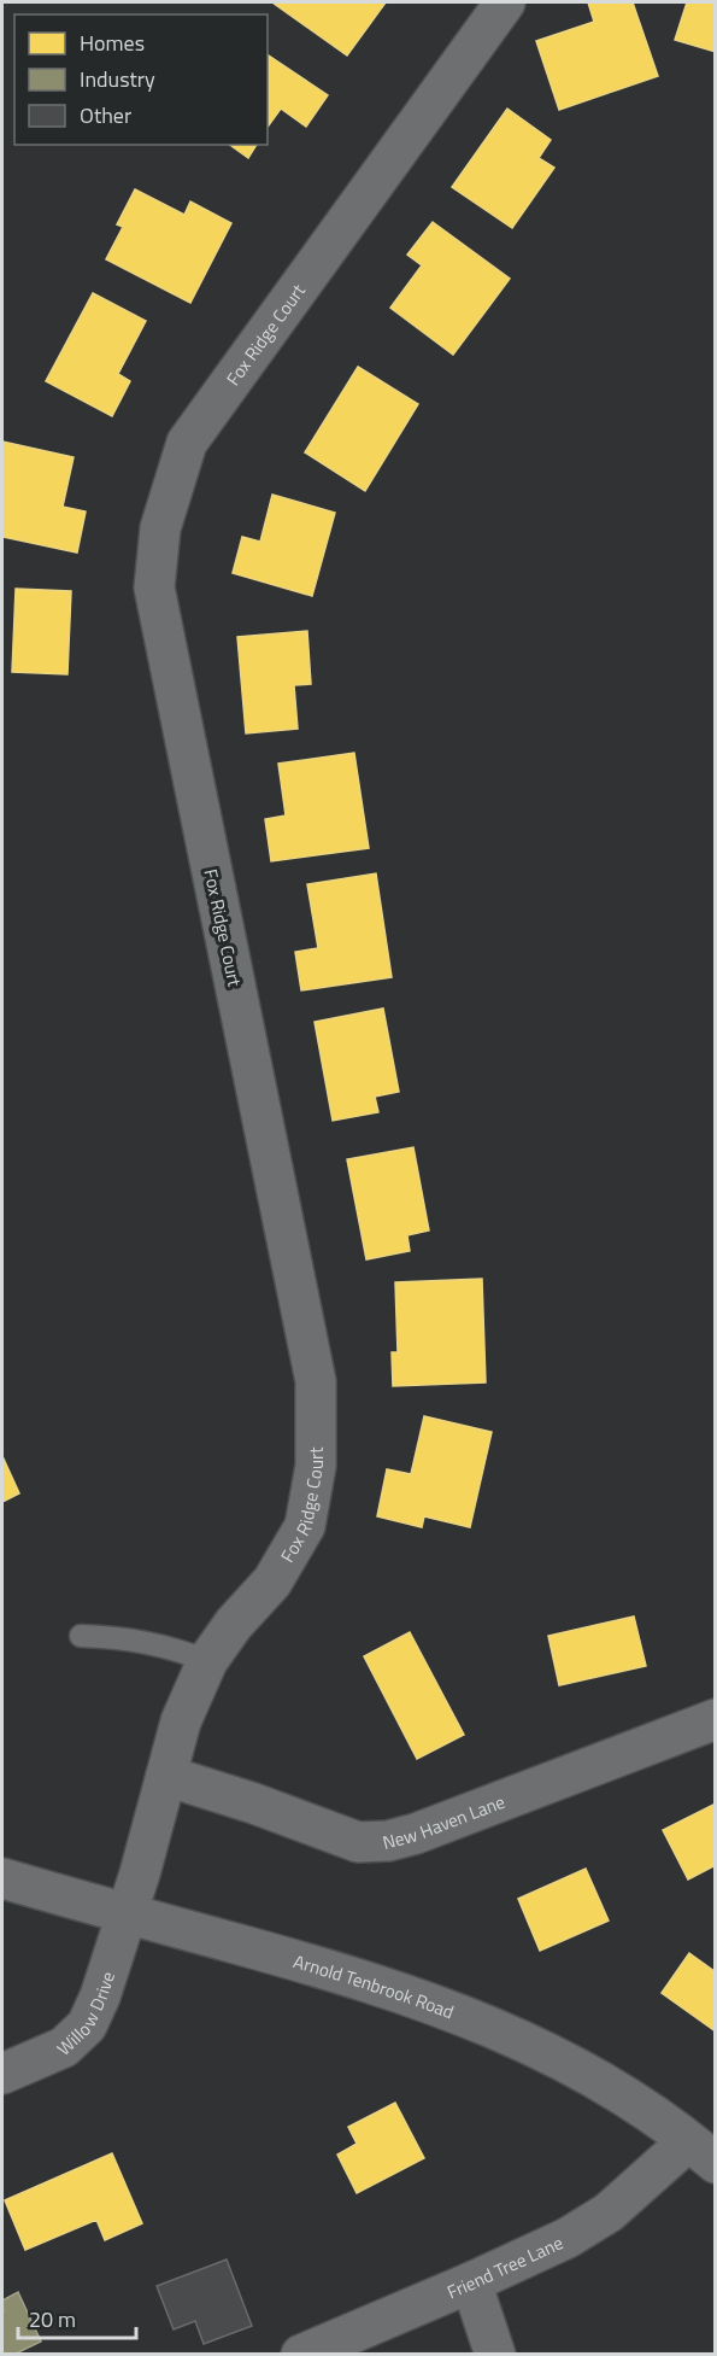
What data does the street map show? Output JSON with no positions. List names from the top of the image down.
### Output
{
  "streets": {
    "street": [
      "Fox Ridge Court",
      "New Haven Lane",
      "Arnold Tenbrook Road",
      "Willow Drive",
      "Friend Tree Lane"
    ]
  },
  "crossings": [
    ["Fox Ridge Court", "New Haven Lane"],
    ["Fox Ridge Court", "Arnold Tenbrook Road"],
    ["Fox Ridge Court", "Willow Drive"],
    ["Arnold Tenbrook Road", "Willow Drive"],
    ["Arnold Tenbrook Road", "Friend Tree Lane"]
  ],
  "legend": ["Homes", "Industry", "Other"],
  "scale_bar": "20 m"
}
